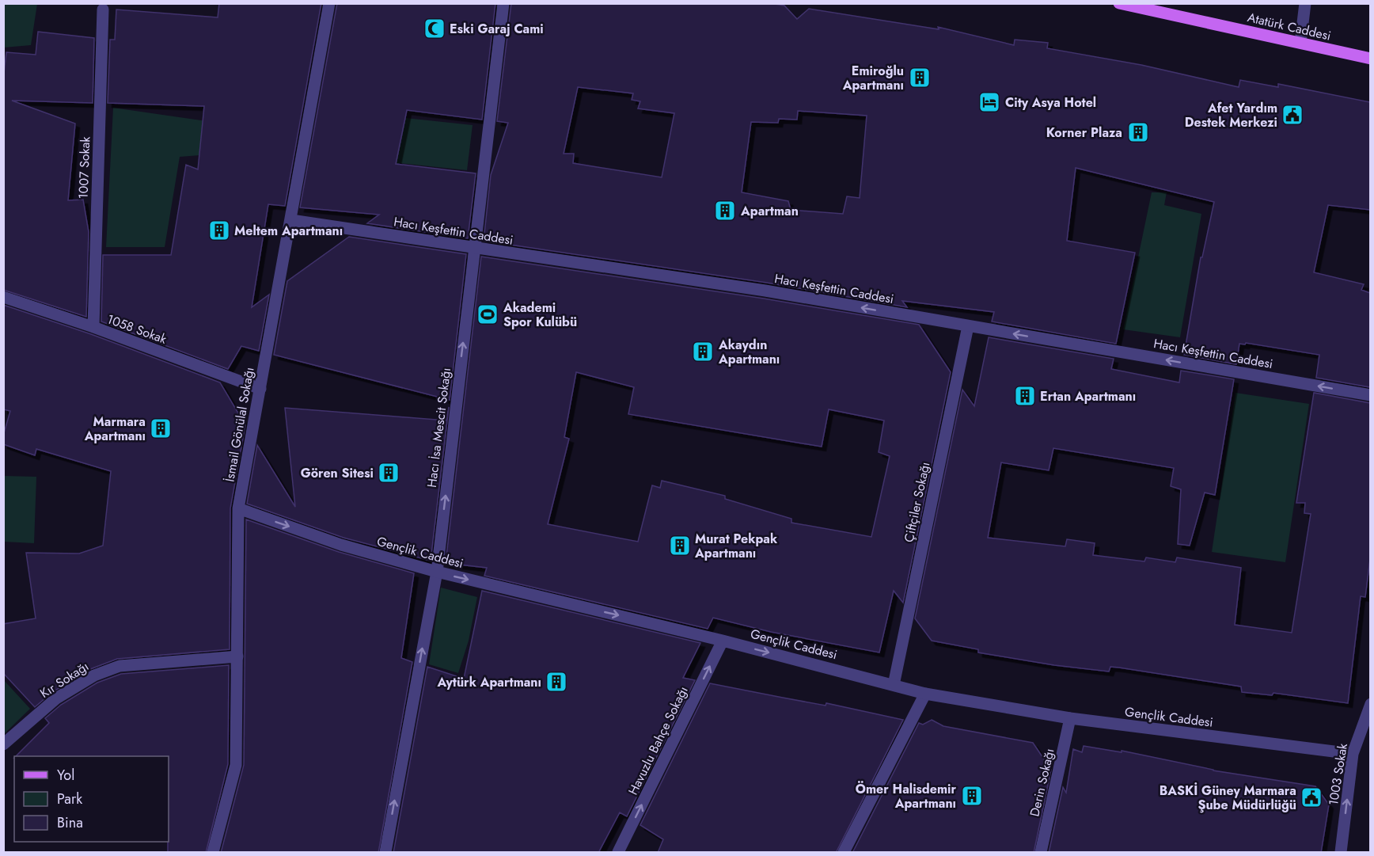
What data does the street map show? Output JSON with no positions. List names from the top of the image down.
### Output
{
  "streets": {
    "main road": ["Atatürk Caddesi"],
    "street": [
      "1007 Sokak",
      "Hacı Keşfettin Caddesi",
      "1058 Sokak",
      "İsmail Gönülal Sokağı",
      "Hacı İsa Mescit Sokağı",
      "Çiftçiler Sokağı",
      "Gençlik Caddesi",
      "Kır Sokağı",
      "Havuzlu Bahçe Sokağı",
      "1003 Sokak",
      "Derin Sokağı"
    ]
  },
  "crossings": [
    ["1007 Sokak", "1058 Sokak"],
    ["Hacı Keşfettin Caddesi", "İsmail Gönülal Sokağı"],
    ["Hacı Keşfettin Caddesi", "Hacı İsa Mescit Sokağı"],
    ["Hacı Keşfettin Caddesi", "Çiftçiler Sokağı"],
    ["1058 Sokak", "İsmail Gönülal Sokağı"],
    ["İsmail Gönülal Sokağı", "Gençlik Caddesi"],
    ["İsmail Gönülal Sokağı", "Kır Sokağı"],
    ["Hacı İsa Mescit Sokağı", "Gençlik Caddesi"],
    ["Çiftçiler Sokağı", "Gençlik Caddesi"],
    ["Gençlik Caddesi", "Havuzlu Bahçe Sokağı"],
    ["Gençlik Caddesi", "1003 Sokak"],
    ["Gençlik Caddesi", "Derin Sokağı"]
  ],
  "one_way": [
    "Hacı Keşfettin Caddesi",
    "Hacı İsa Mescit Sokağı",
    "Gençlik Caddesi",
    "Havuzlu Bahçe Sokağı",
    "1003 Sokak"
  ],
  "places": {
    "mosque": ["Eski Garaj Cami"],
    "building": [
      "Emiroğlu Apartmanı",
      "Korner Plaza",
      "Apartman",
      "Meltem Apartmanı",
      "Akaydın Apartmanı",
      "Ertan Apartmanı",
      "Marmara Apartmanı",
      "Gören Sitesi",
      "Murat Pekpak Apartmanı",
      "Aytürk Apartmanı",
      "Ömer Halisdemir Apartmanı"
    ],
    "hotel": ["City Asya Hotel"],
    "public building": ["Afet Yardım Destek Merkezi", "BASKİ Güney Marmara Şube Müdürlüğü"],
    "sports": ["Akademi Spor Kulübü"]
  },
  "legend": ["Yol", "Park", "Bina"]
}
